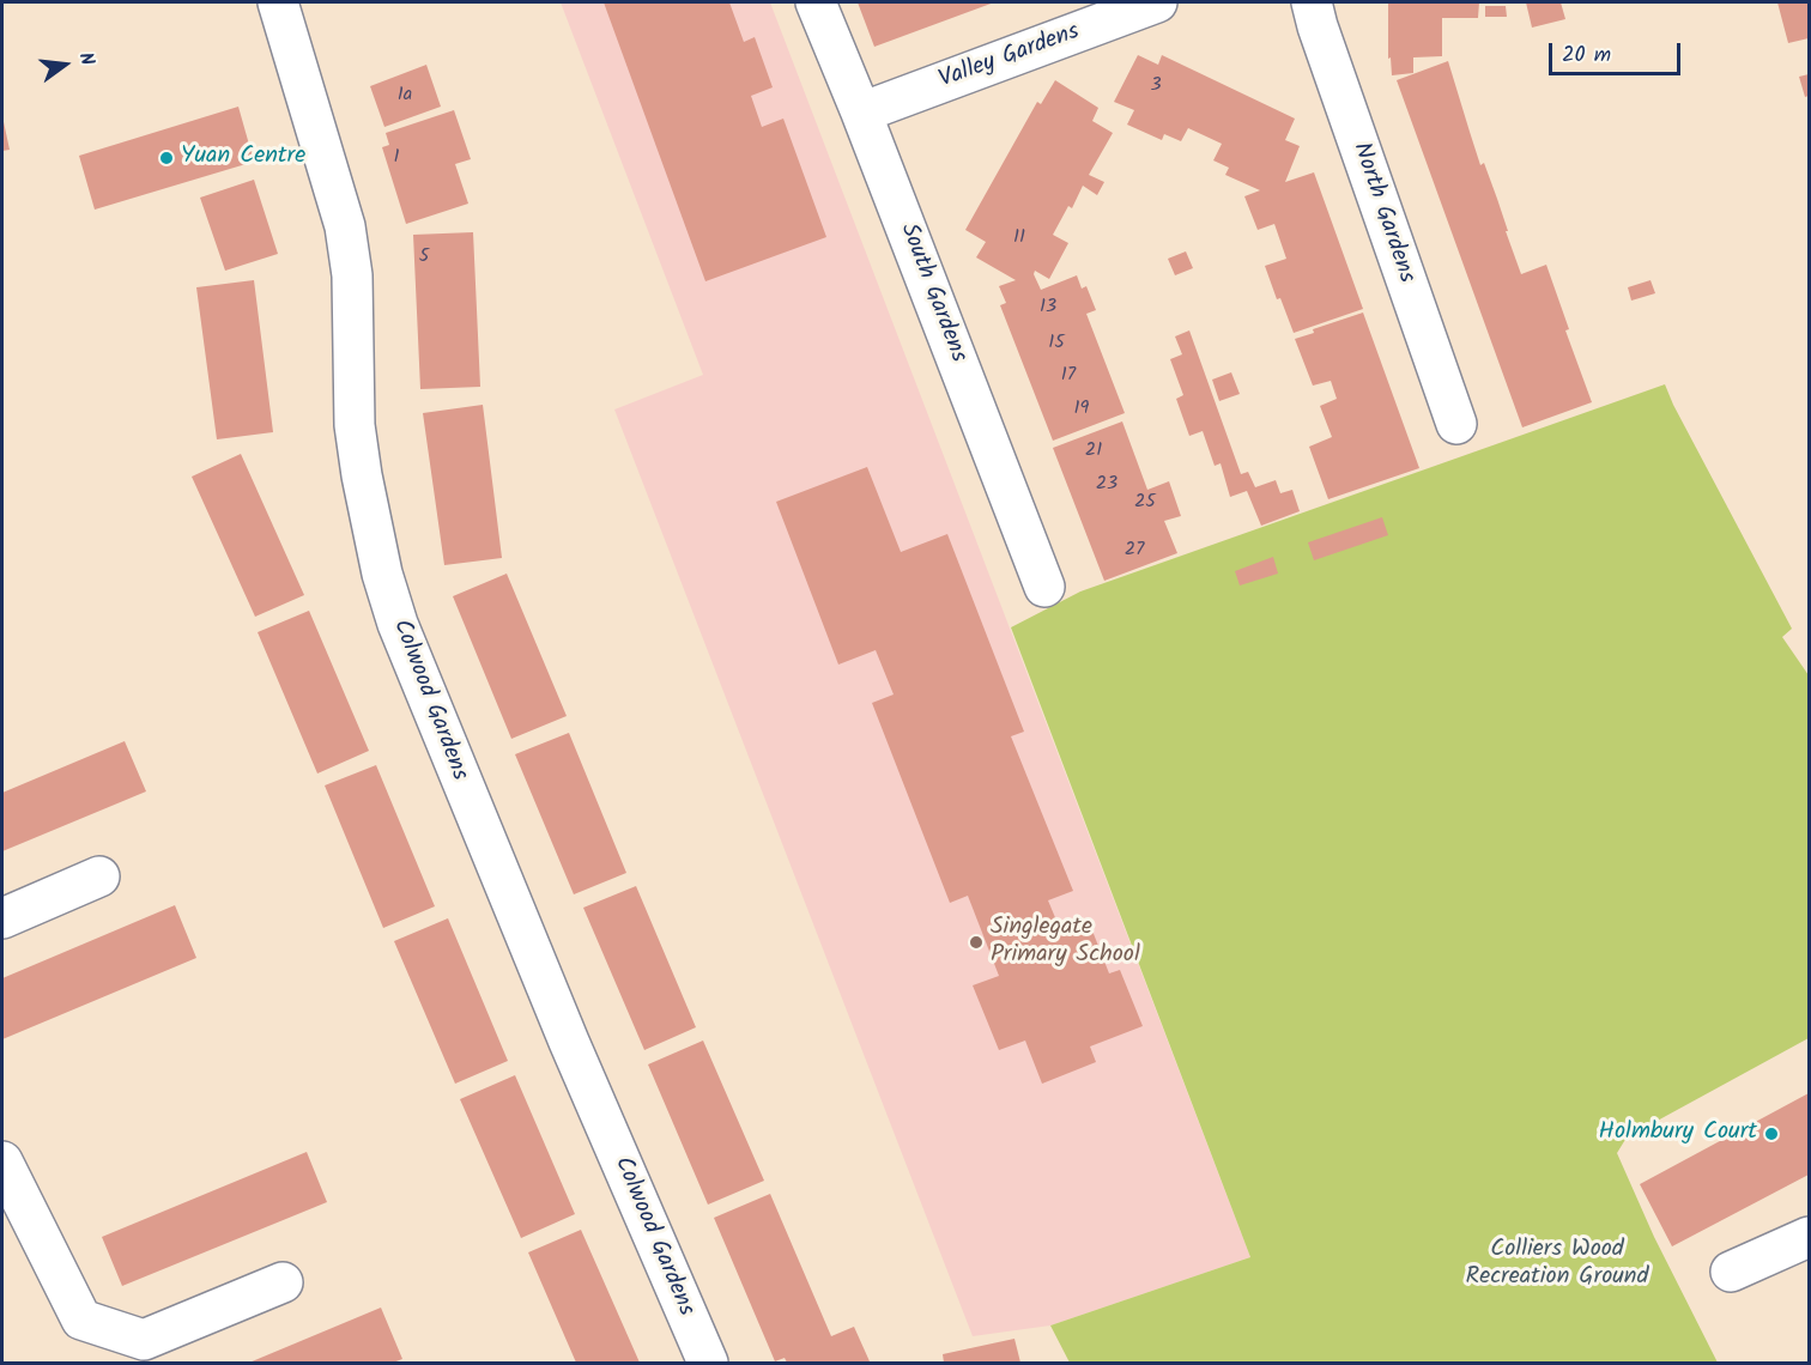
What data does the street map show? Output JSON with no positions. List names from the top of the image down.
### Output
{
  "streets": {
    "street": [
      "Valley Gardens",
      "North Gardens",
      "South Gardens",
      "Colwood Gardens"
    ]
  },
  "crossings": [
    ["Valley Gardens", "South Gardens"]
  ],
  "parks": ["Colliers Wood Recreation Ground"],
  "places": ["Yuan Centre", "Singlegate Primary School", "Holmbury Court"],
  "house_numbers": [
    "3",
    "1a",
    "1",
    "11",
    "5",
    "13",
    "15",
    "17",
    "19",
    "21",
    "23",
    "25",
    "27"
  ],
  "scale_bar": "20 m",
  "north": "right"
}
